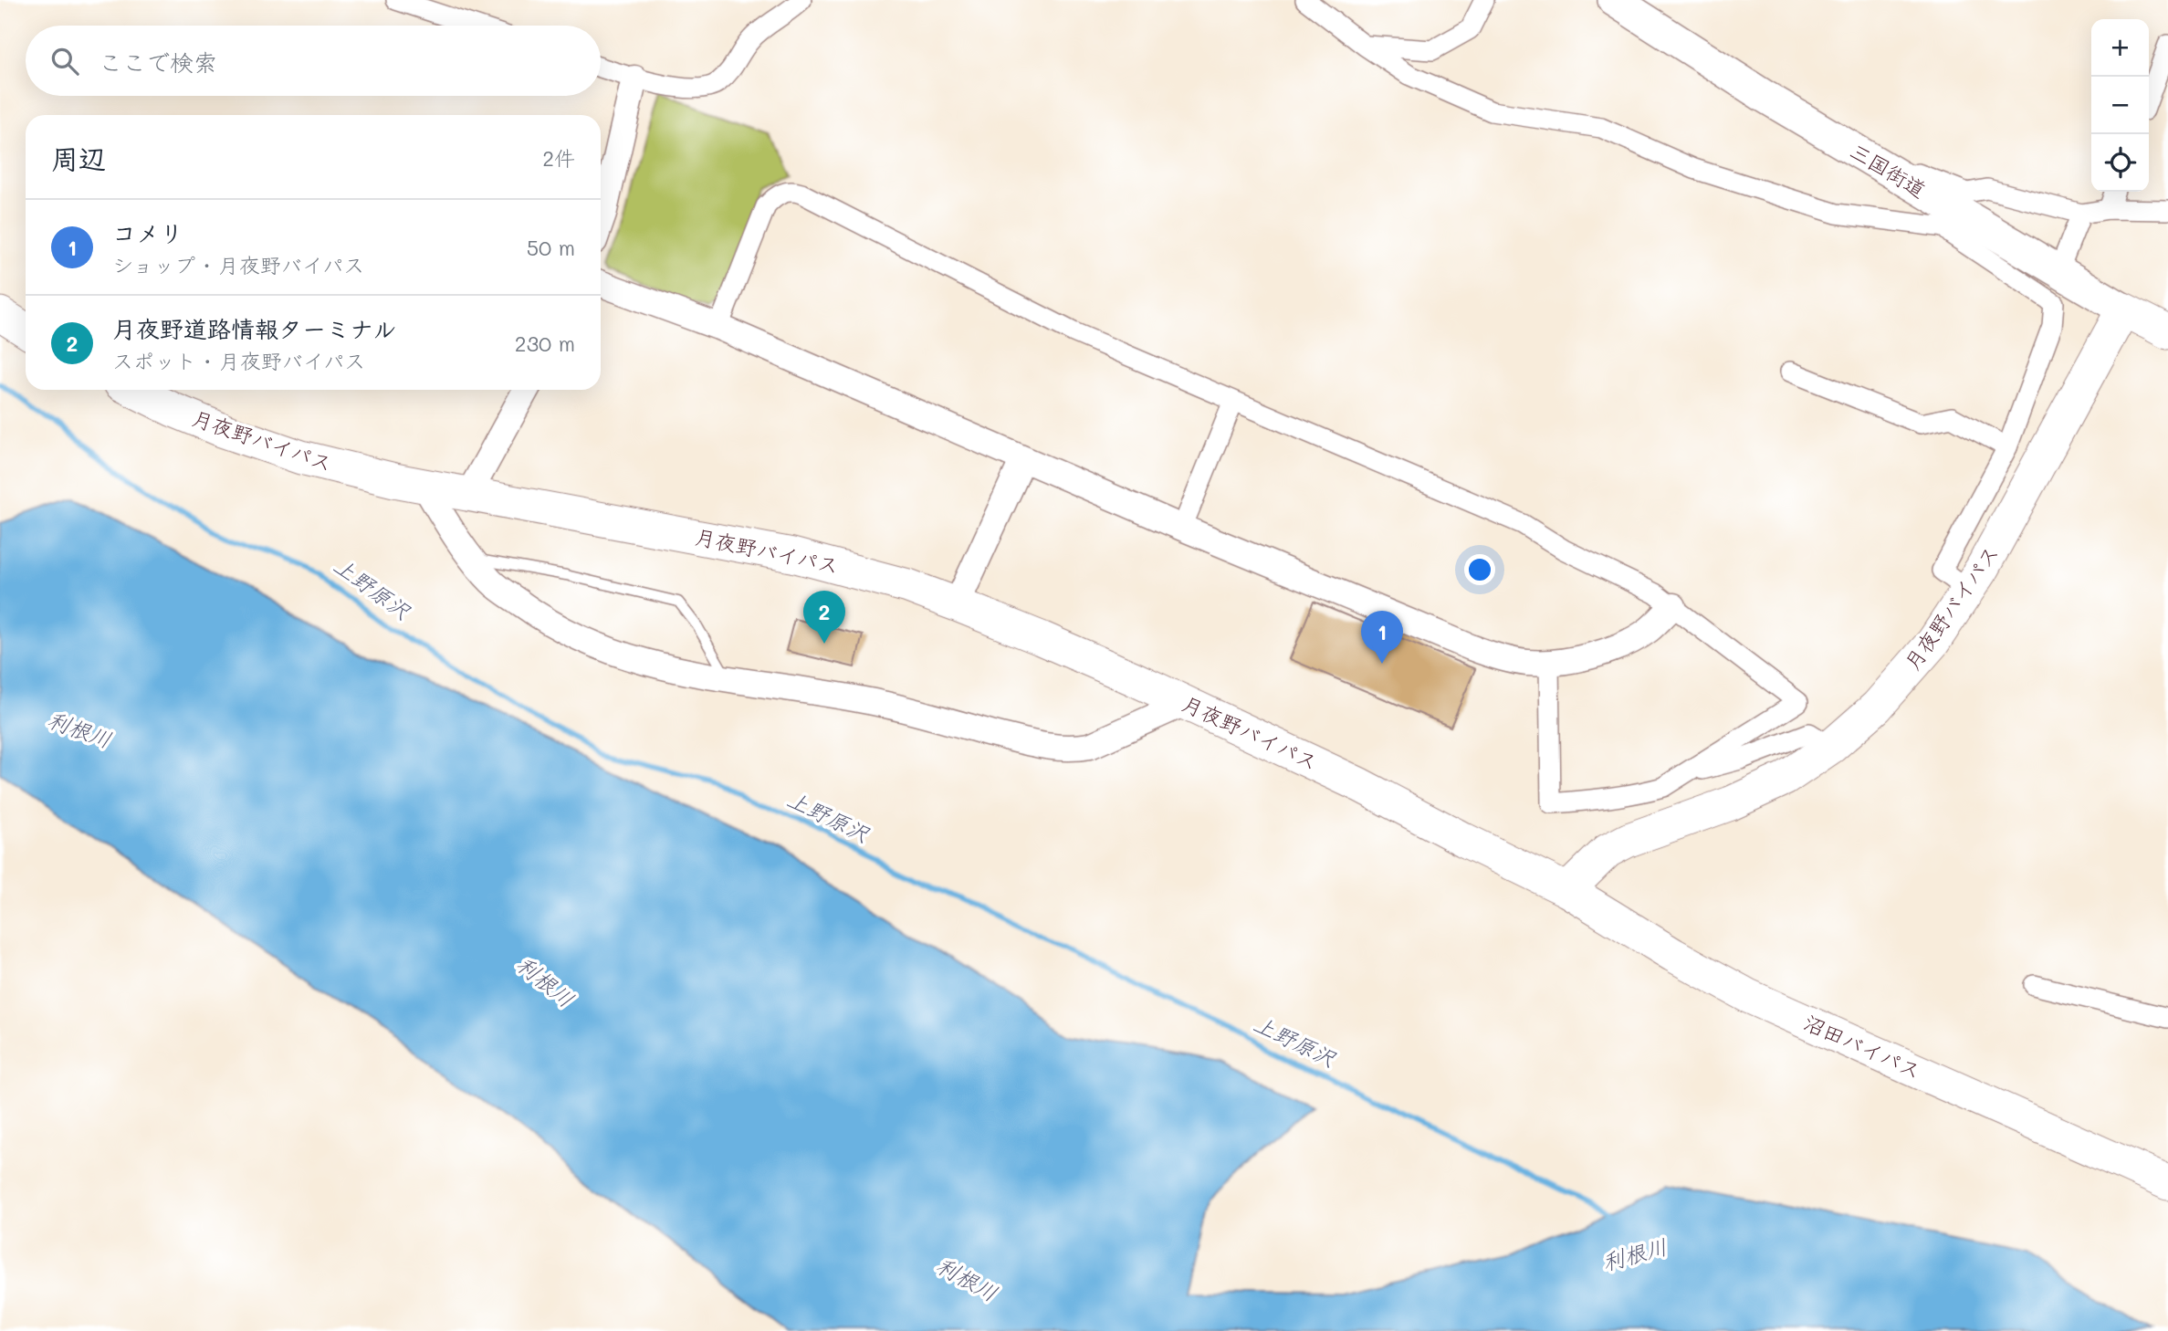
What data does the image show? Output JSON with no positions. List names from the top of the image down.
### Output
{
  "streets": {
    "highway": ["三国街道", "月夜野バイパス", "沼田バイパス"]
  },
  "crossings": [
    ["三国街道", "月夜野バイパス"],
    ["月夜野バイパス", "沼田バイパス"]
  ],
  "water": ["上野原沢", "利根川"],
  "page": {
    "map_buttons": ["+", "−"],
    "search": "ここで検索",
    "heading": ["周辺", "2件"],
    "list": [
      {
        "mark": "1",
        "name": "コメリ",
        "note": "ショップ · 月夜野バイパス",
        "value": "50 m"
      },
      {
        "mark": "2",
        "name": "月夜野道路情報ターミナル",
        "note": "スポット · 月夜野バイパス",
        "value": "230 m"
      }
    ],
    "pins": ["2", "1"]
  }
}
